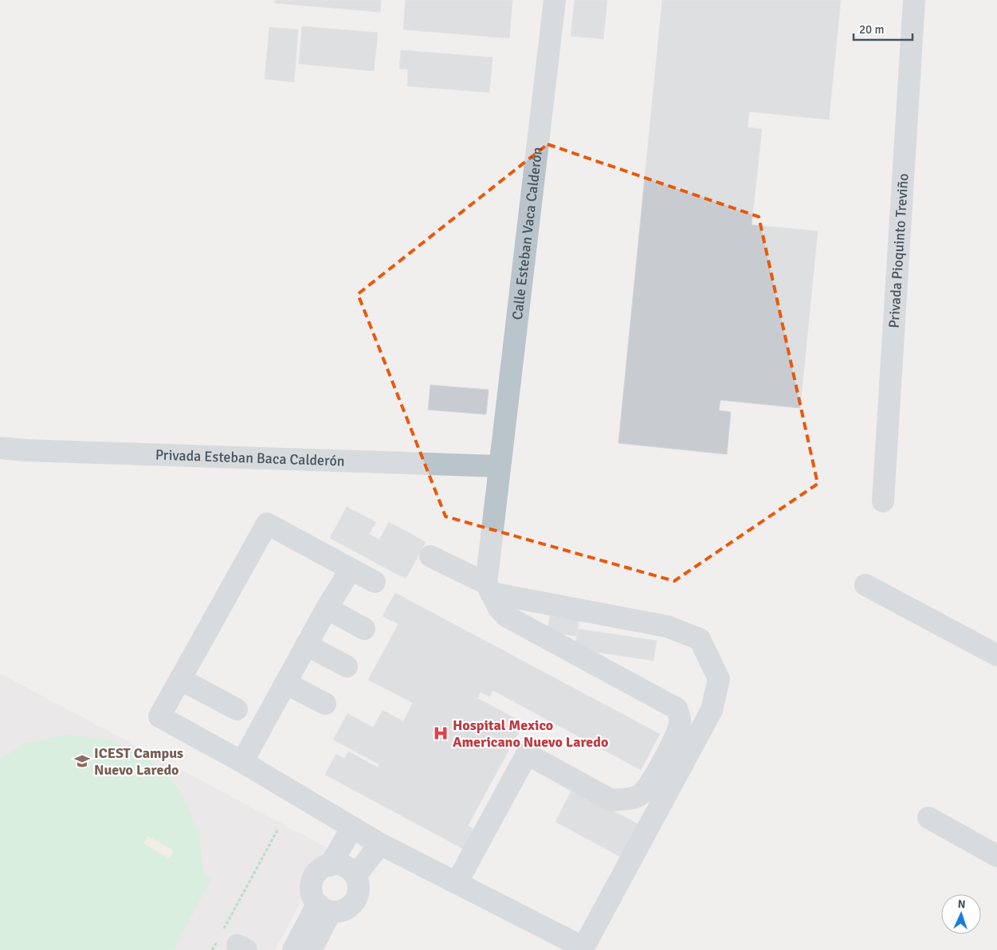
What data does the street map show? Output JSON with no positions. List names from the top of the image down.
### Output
{
  "streets": {
    "street": ["Calle Esteban Vaca Calderón", "Privada Pioquinto Treviño", "Privada Esteban Baca Calderón"]
  },
  "crossings": [
    ["Calle Esteban Vaca Calderón", "Privada Esteban Baca Calderón"]
  ],
  "places": {
    "hospital": ["Hospital Mexico Americano Nuevo Laredo"],
    "school or university": ["ICEST Campus Nuevo Laredo"]
  },
  "scale_bar": "20 m",
  "north": "top"
}
